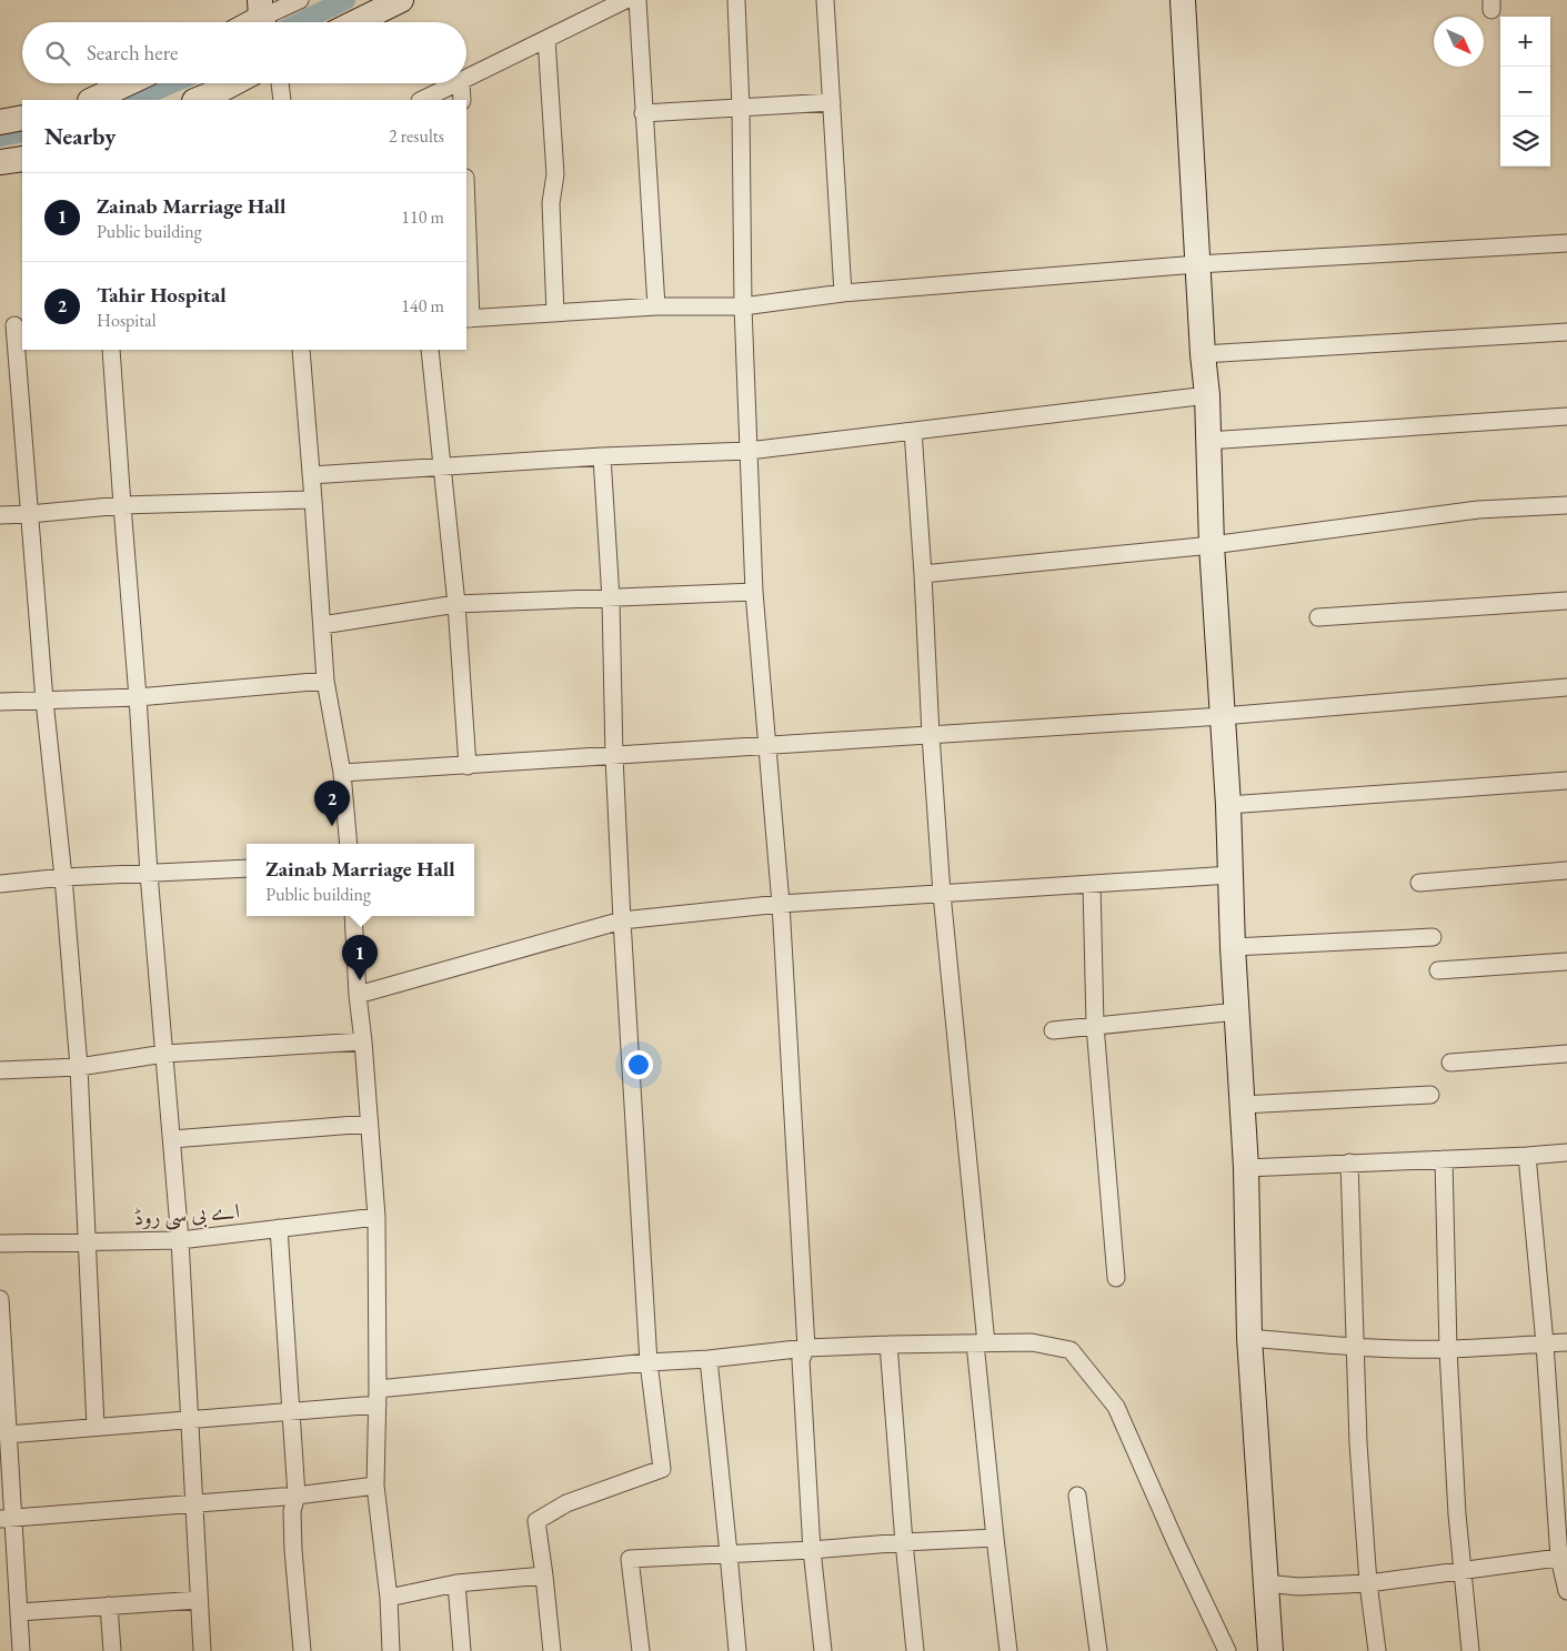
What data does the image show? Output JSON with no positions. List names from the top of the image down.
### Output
{
  "streets": {
    "street": ["اے بی سی روڈ"]
  },
  "north": "bottom right",
  "page": {
    "map_buttons": ["+", "−"],
    "search": "Search here",
    "heading": ["Nearby", "2 results"],
    "list": [
      {
        "mark": "1",
        "name": "Zainab Marriage Hall",
        "note": "Public building",
        "value": "110 m"
      },
      {
        "mark": "2",
        "name": "Tahir Hospital",
        "note": "Hospital",
        "value": "140 m"
      }
    ],
    "pins": ["2", "1"],
    "popup": ["Zainab Marriage Hall", "Public building"]
  }
}
